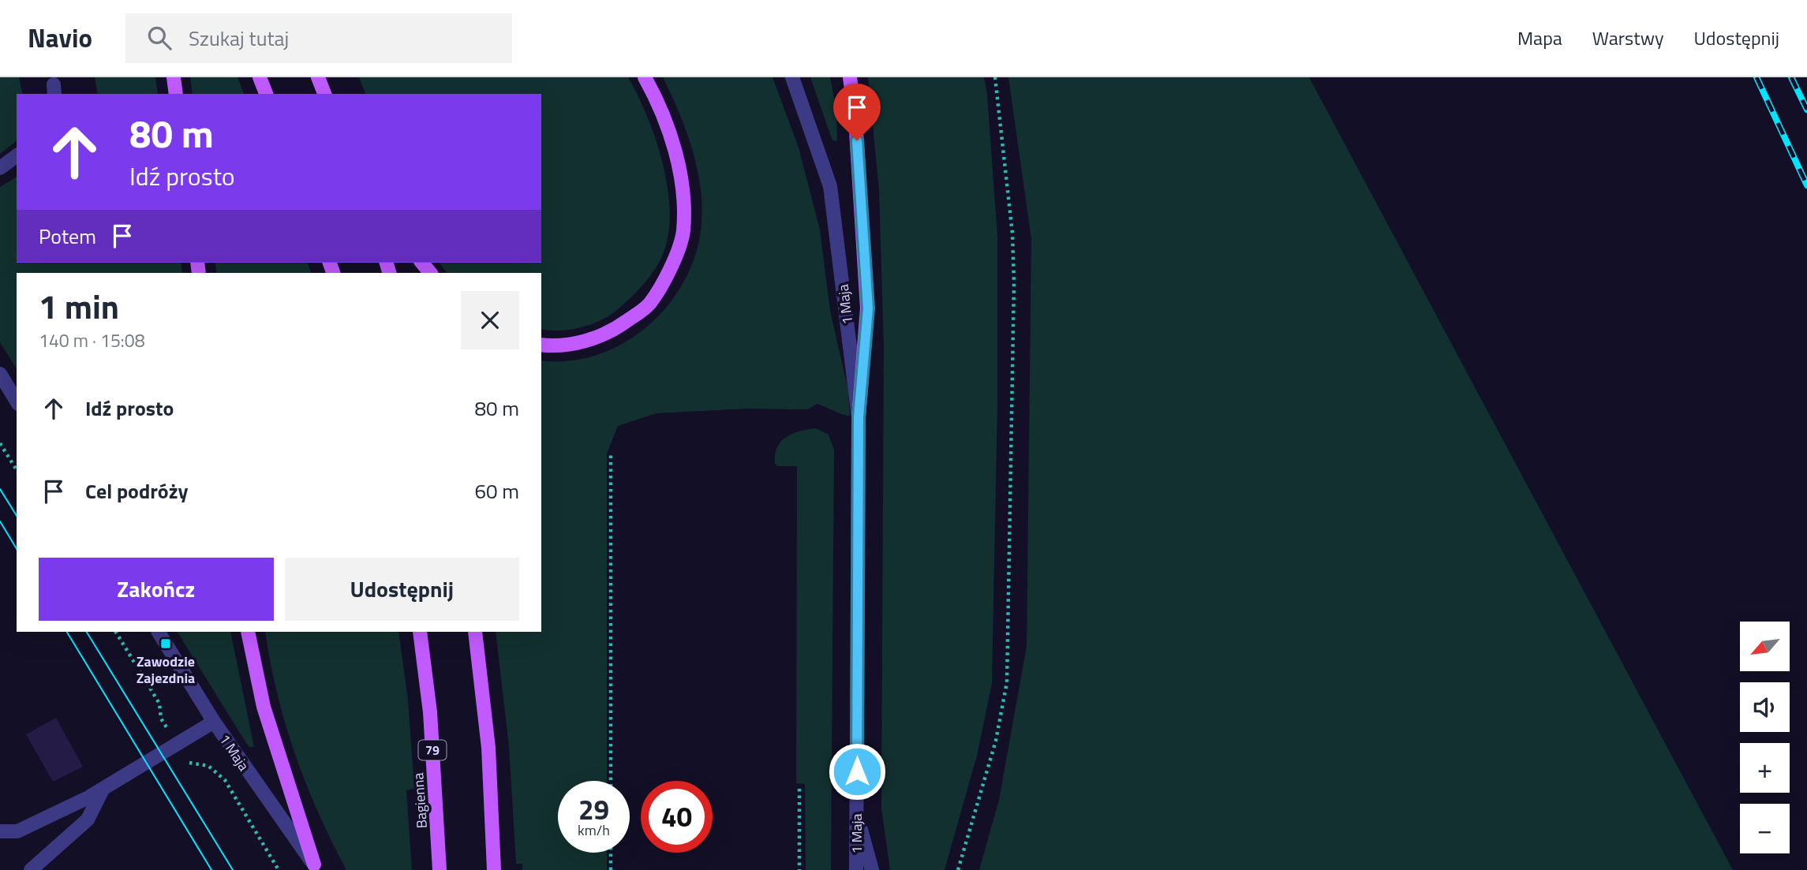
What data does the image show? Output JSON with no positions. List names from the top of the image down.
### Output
{
  "streets": {
    "main road": ["79", "Bagienna"],
    "street": ["1 Maja"]
  },
  "places": {
    "transit": ["Zawodzie Zajezdnia"]
  },
  "north": "bottom left",
  "page": {
    "header": "Navio",
    "search": "Szukaj tutaj",
    "nav": ["Mapa", "Warstwy", "Udostępnij"],
    "turn": ["80 m", "Idź prosto"],
    "then": "Potem",
    "heading": ["1 min", "140 m · 15:08"],
    "list": [
      {
        "name": "Idź prosto",
        "value": "80 m"
      },
      {
        "name": "Cel podróży",
        "value": "60 m"
      }
    ],
    "buttons": ["Zakończ", "Udostępnij"],
    "map_buttons": ["+", "−"],
    "speed": "29 km/h",
    "limit": "40"
  }
}
